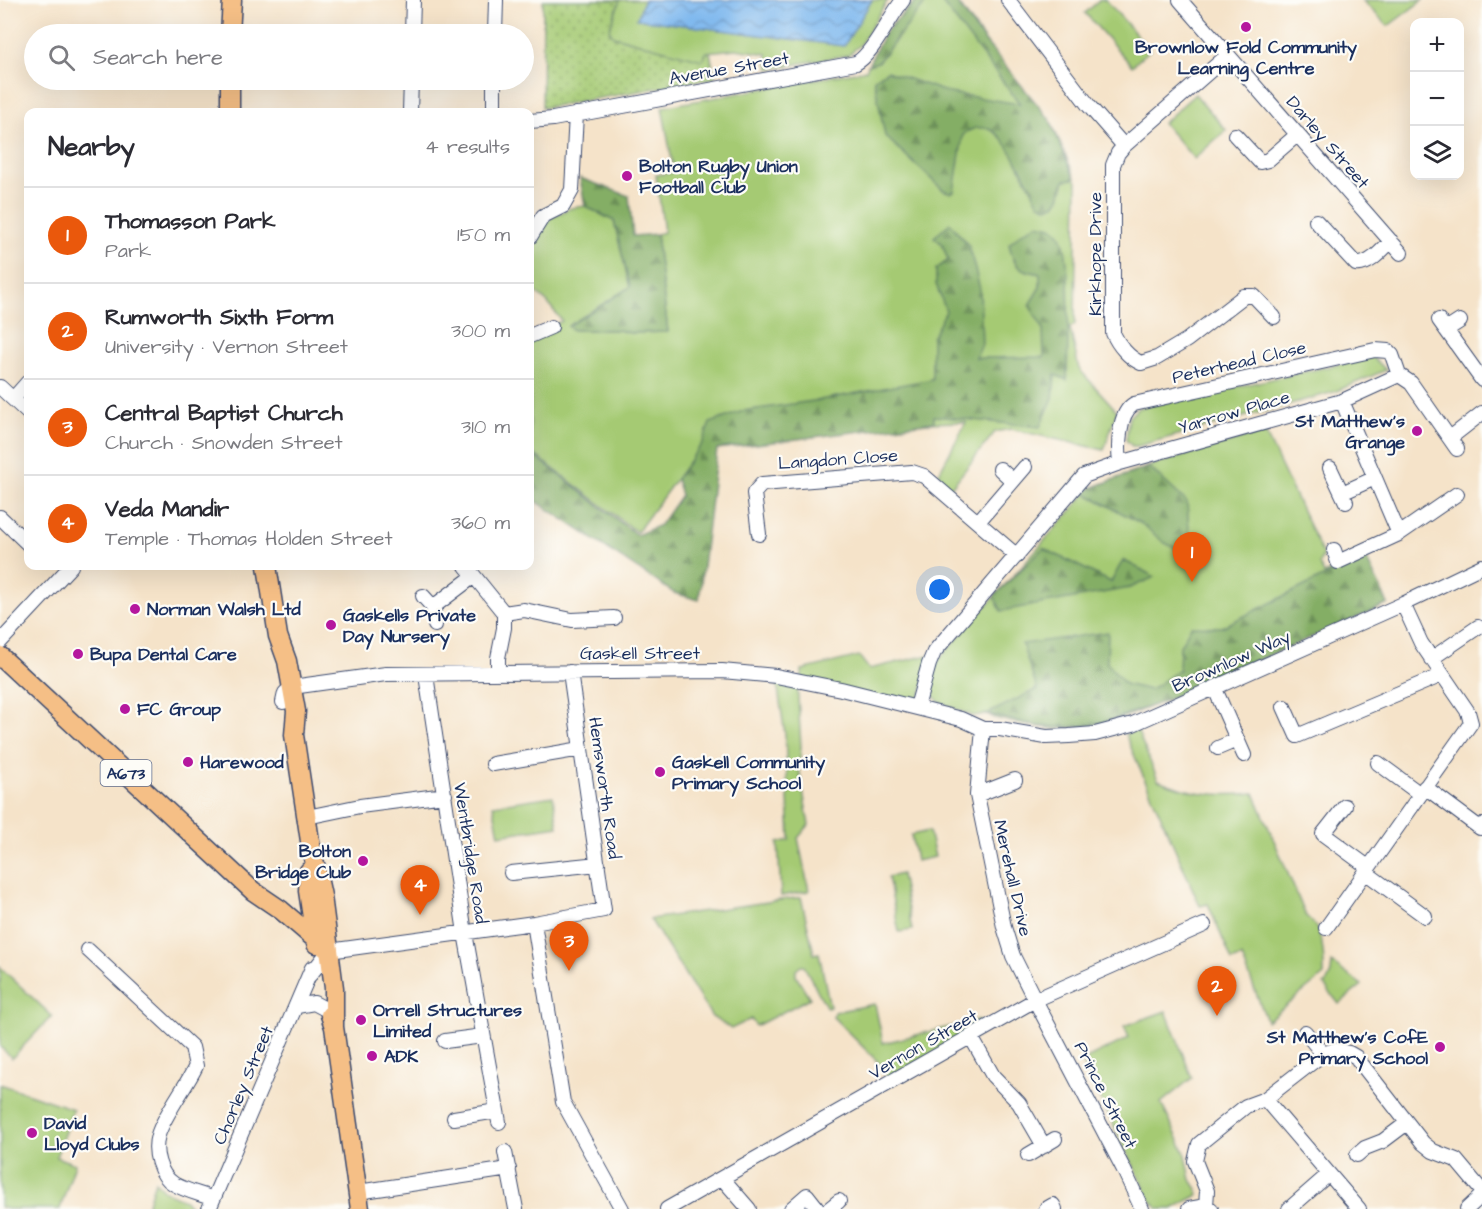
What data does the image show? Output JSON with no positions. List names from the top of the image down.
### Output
{
  "streets": {
    "main road": ["A673"],
    "street": [
      "Avenue Street",
      "Darley Street",
      "Kirkhope Drive",
      "Peterhead Close",
      "Yarrow Place",
      "Langdon Close",
      "Gaskell Street",
      "Brownlow Way",
      "Hemsworth Road",
      "Wentbridge Road",
      "Merehall Drive",
      "Vernon Street",
      "Chorley Street",
      "Prince Street"
    ]
  },
  "crossings": [
    ["Darley Street", "Kirkhope Drive"],
    ["Peterhead Close", "Yarrow Place"],
    ["Gaskell Street", "Brownlow Way"],
    ["Gaskell Street", "Hemsworth Road"],
    ["Gaskell Street", "Wentbridge Road"],
    ["Gaskell Street", "Merehall Drive"],
    ["Brownlow Way", "Merehall Drive"],
    ["A673", "Chorley Street"],
    ["Merehall Drive", "Vernon Street"],
    ["Merehall Drive", "Prince Street"],
    ["Vernon Street", "Prince Street"]
  ],
  "places": [
    "Brownlow Fold Community Learning Centre",
    "Bolton Rugby Union Football Club",
    "St Matthew's Grange",
    "Norman Walsh Ltd",
    "Gaskells Private Day Nursery",
    "Bupa Dental Care",
    "FC Group",
    "Harewood",
    "Gaskell Community Primary School",
    "Bolton Bridge Club",
    "Orrell Structures Limited",
    "St Matthew's CofE Primary School",
    "ADK",
    "David Lloyd Clubs"
  ],
  "page": {
    "map_buttons": ["+", "−"],
    "search": "Search here",
    "heading": ["Nearby", "4 results"],
    "list": [
      {
        "mark": "1",
        "name": "Thomasson Park",
        "note": "Park",
        "value": "150 m"
      },
      {
        "mark": "2",
        "name": "Rumworth Sixth Form",
        "note": "University · Vernon Street",
        "value": "300 m"
      },
      {
        "mark": "3",
        "name": "Central Baptist Church",
        "note": "Church · Snowden Street",
        "value": "310 m"
      },
      {
        "mark": "4",
        "name": "Veda Mandir",
        "note": "Temple · Thomas Holden Street",
        "value": "360 m"
      }
    ],
    "pins": [
      "1",
      "4",
      "3",
      "2"
    ]
  }
}
